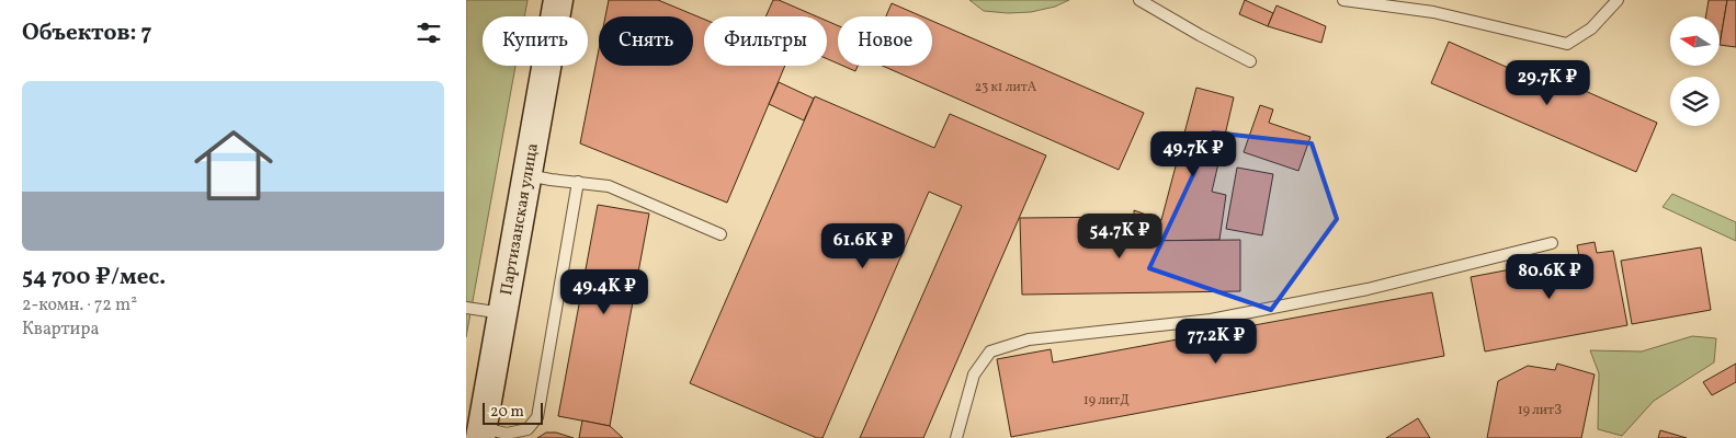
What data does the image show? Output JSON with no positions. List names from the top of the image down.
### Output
{
  "streets": {
    "street": ["Партизанская улица"]
  },
  "house_numbers": ["23 к1 литА", "19 литД", "19 литЗ"],
  "scale_bar": "20 m",
  "north": "left",
  "page": {
    "heading": "Объектов: 7",
    "chip": [
      "Купить",
      "Снять",
      "Фильтры",
      "Новое"
    ],
    "price": [
      "29.7K ₽",
      "49.7K ₽",
      "54.7K ₽",
      "61.6K ₽",
      "80.6K ₽",
      "49.4K ₽",
      "77.2K ₽"
    ],
    "list": [
      {
        "name": "54 700 ₽/мес.",
        "note": "2-комн. · 72 m² · Квартира"
      }
    ],
    "scale": "20 m"
  }
}
